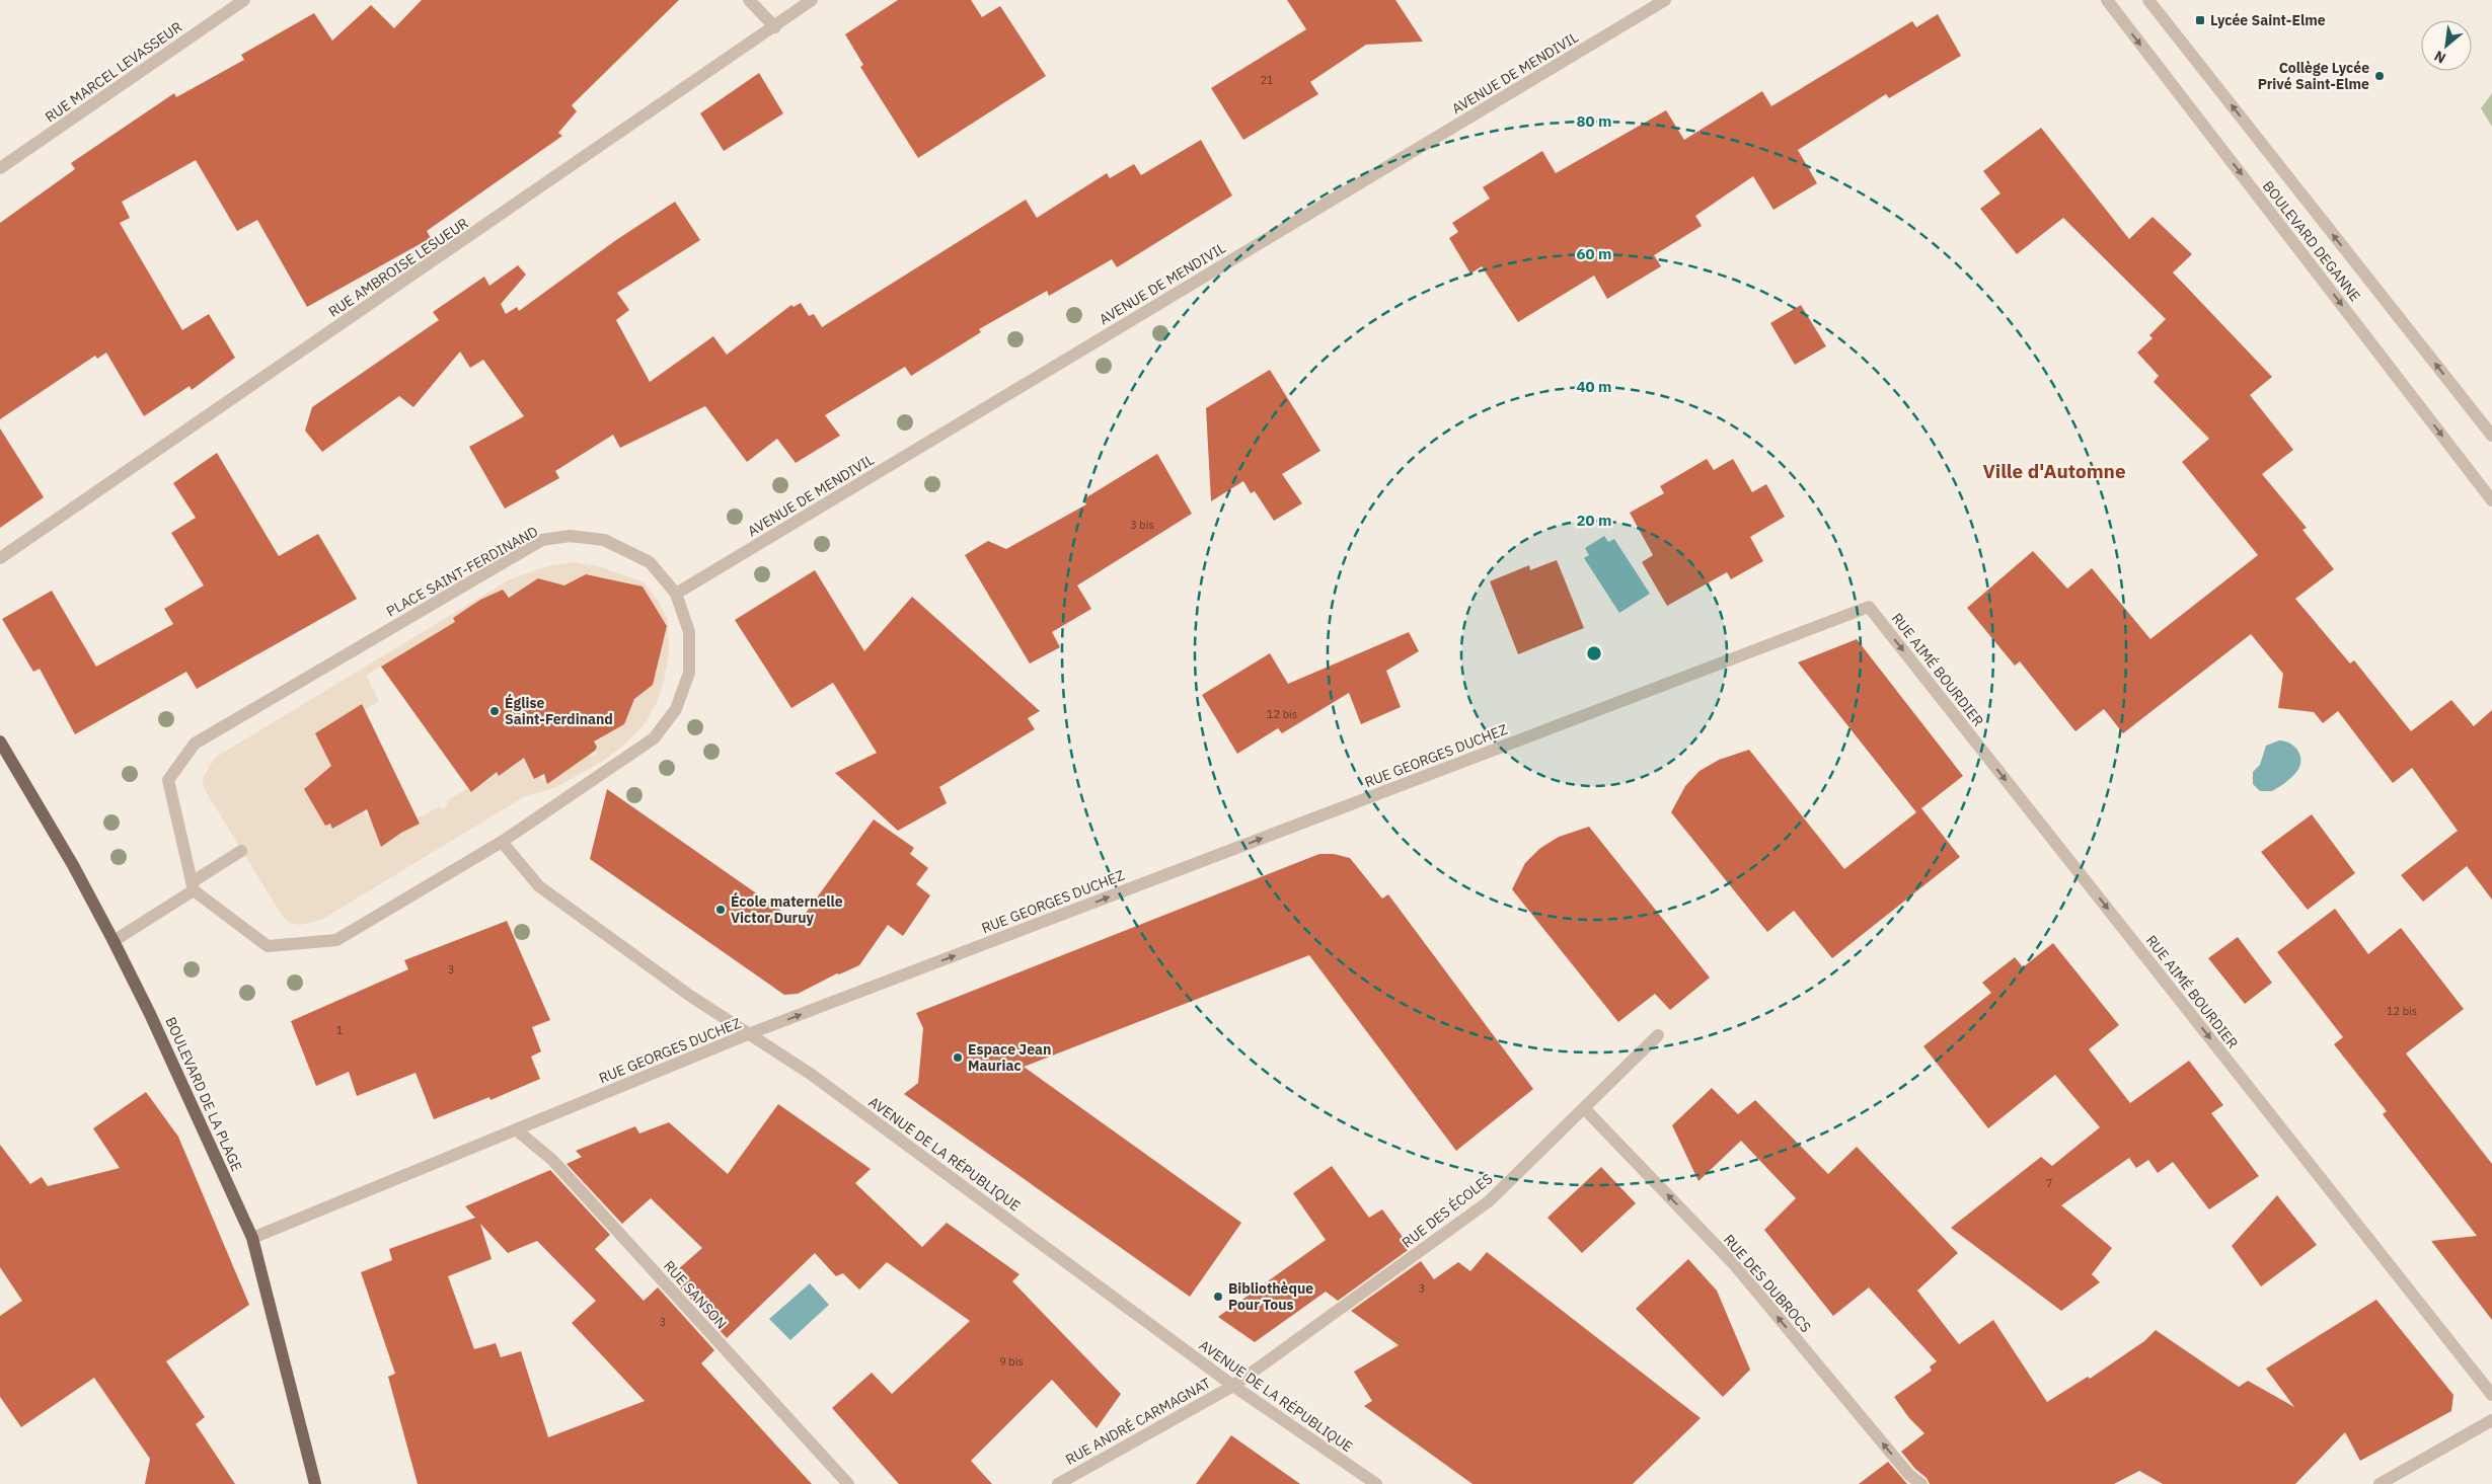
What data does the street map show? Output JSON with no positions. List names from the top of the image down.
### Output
{
  "streets": {
    "main road": ["BOULEVARD DE LA PLAGE"],
    "street": [
      "RUE MARCEL LEVASSEUR",
      "AVENUE DE MENDIVIL",
      "BOULEVARD DEGANNE",
      "RUE AMBROISE LESUEUR",
      "PLACE SAINT-FERDINAND",
      "RUE AIMÉ BOURDIER",
      "RUE GEORGES DUCHEZ",
      "AVENUE DE LA RÉPUBLIQUE",
      "RUE DES ÉCOLES",
      "RUE DES DUBROCS",
      "RUE SANSON",
      "RUE ANDRÉ CARMAGNAT"
    ]
  },
  "crossings": [
    ["AVENUE DE MENDIVIL", "PLACE SAINT-FERDINAND"],
    ["PLACE SAINT-FERDINAND", "AVENUE DE LA RÉPUBLIQUE"],
    ["RUE AIMÉ BOURDIER", "RUE GEORGES DUCHEZ"],
    ["RUE GEORGES DUCHEZ", "BOULEVARD DE LA PLAGE"],
    ["RUE GEORGES DUCHEZ", "AVENUE DE LA RÉPUBLIQUE"],
    ["RUE GEORGES DUCHEZ", "RUE SANSON"],
    ["AVENUE DE LA RÉPUBLIQUE", "RUE DES ÉCOLES"],
    ["AVENUE DE LA RÉPUBLIQUE", "RUE ANDRÉ CARMAGNAT"],
    ["RUE DES ÉCOLES", "RUE DES DUBROCS"],
    ["RUE DES ÉCOLES", "RUE ANDRÉ CARMAGNAT"]
  ],
  "one_way": ["RUE AIMÉ BOURDIER", "RUE GEORGES DUCHEZ", "RUE DES DUBROCS"],
  "districts": ["Ville d'Automne"],
  "places": {
    "transit": ["Lycée Saint-Elme"],
    "other": [
      "Collège Lycée Privé Saint-Elme",
      "Église Saint-Ferdinand",
      "École maternelle Victor Duruy",
      "Espace Jean Mauriac",
      "Bibliothèque Pour Tous"
    ]
  },
  "house_numbers": [
    "21",
    "3 bis",
    "12 bis",
    "3",
    "12 bis",
    "1",
    "7",
    "3",
    "3",
    "9 bis"
  ],
  "north": "bottom left",
  "rings": [
    "80 m",
    "60 m",
    "40 m",
    "20 m"
  ]
}
